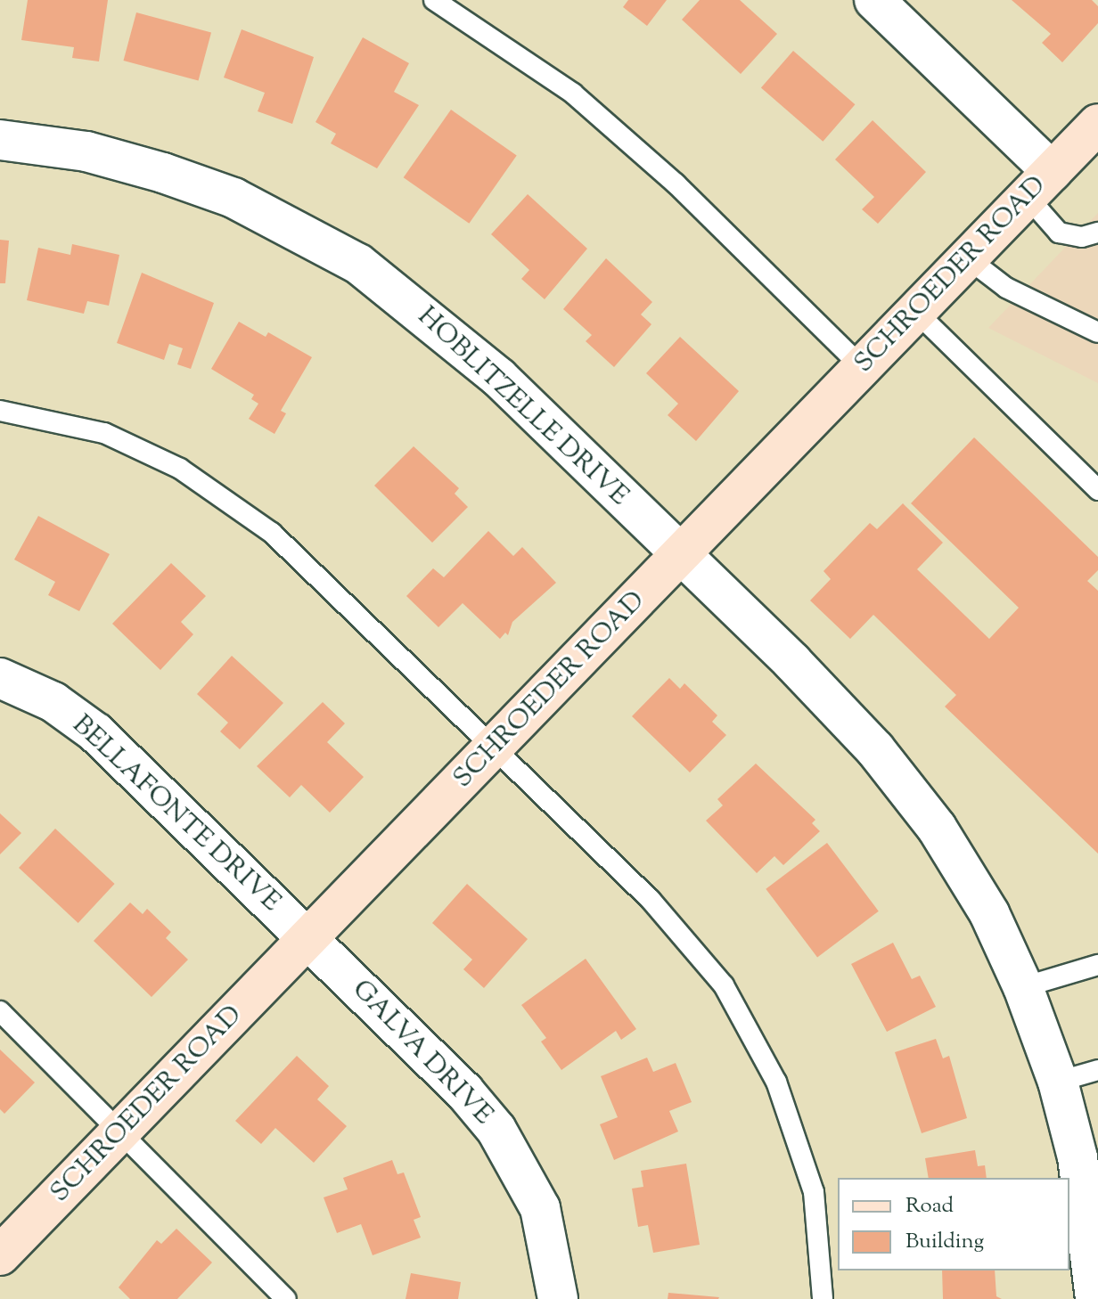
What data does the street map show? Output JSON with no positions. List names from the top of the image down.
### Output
{
  "streets": {
    "street": [
      "SCHROEDER ROAD",
      "HOBLITZELLE DRIVE",
      "BELLAFONTE DRIVE",
      "GALVA DRIVE"
    ]
  },
  "crossings": [
    ["SCHROEDER ROAD", "HOBLITZELLE DRIVE"],
    ["SCHROEDER ROAD", "BELLAFONTE DRIVE"],
    ["SCHROEDER ROAD", "GALVA DRIVE"],
    ["BELLAFONTE DRIVE", "GALVA DRIVE"]
  ],
  "legend": ["Road", "Building"]
}
